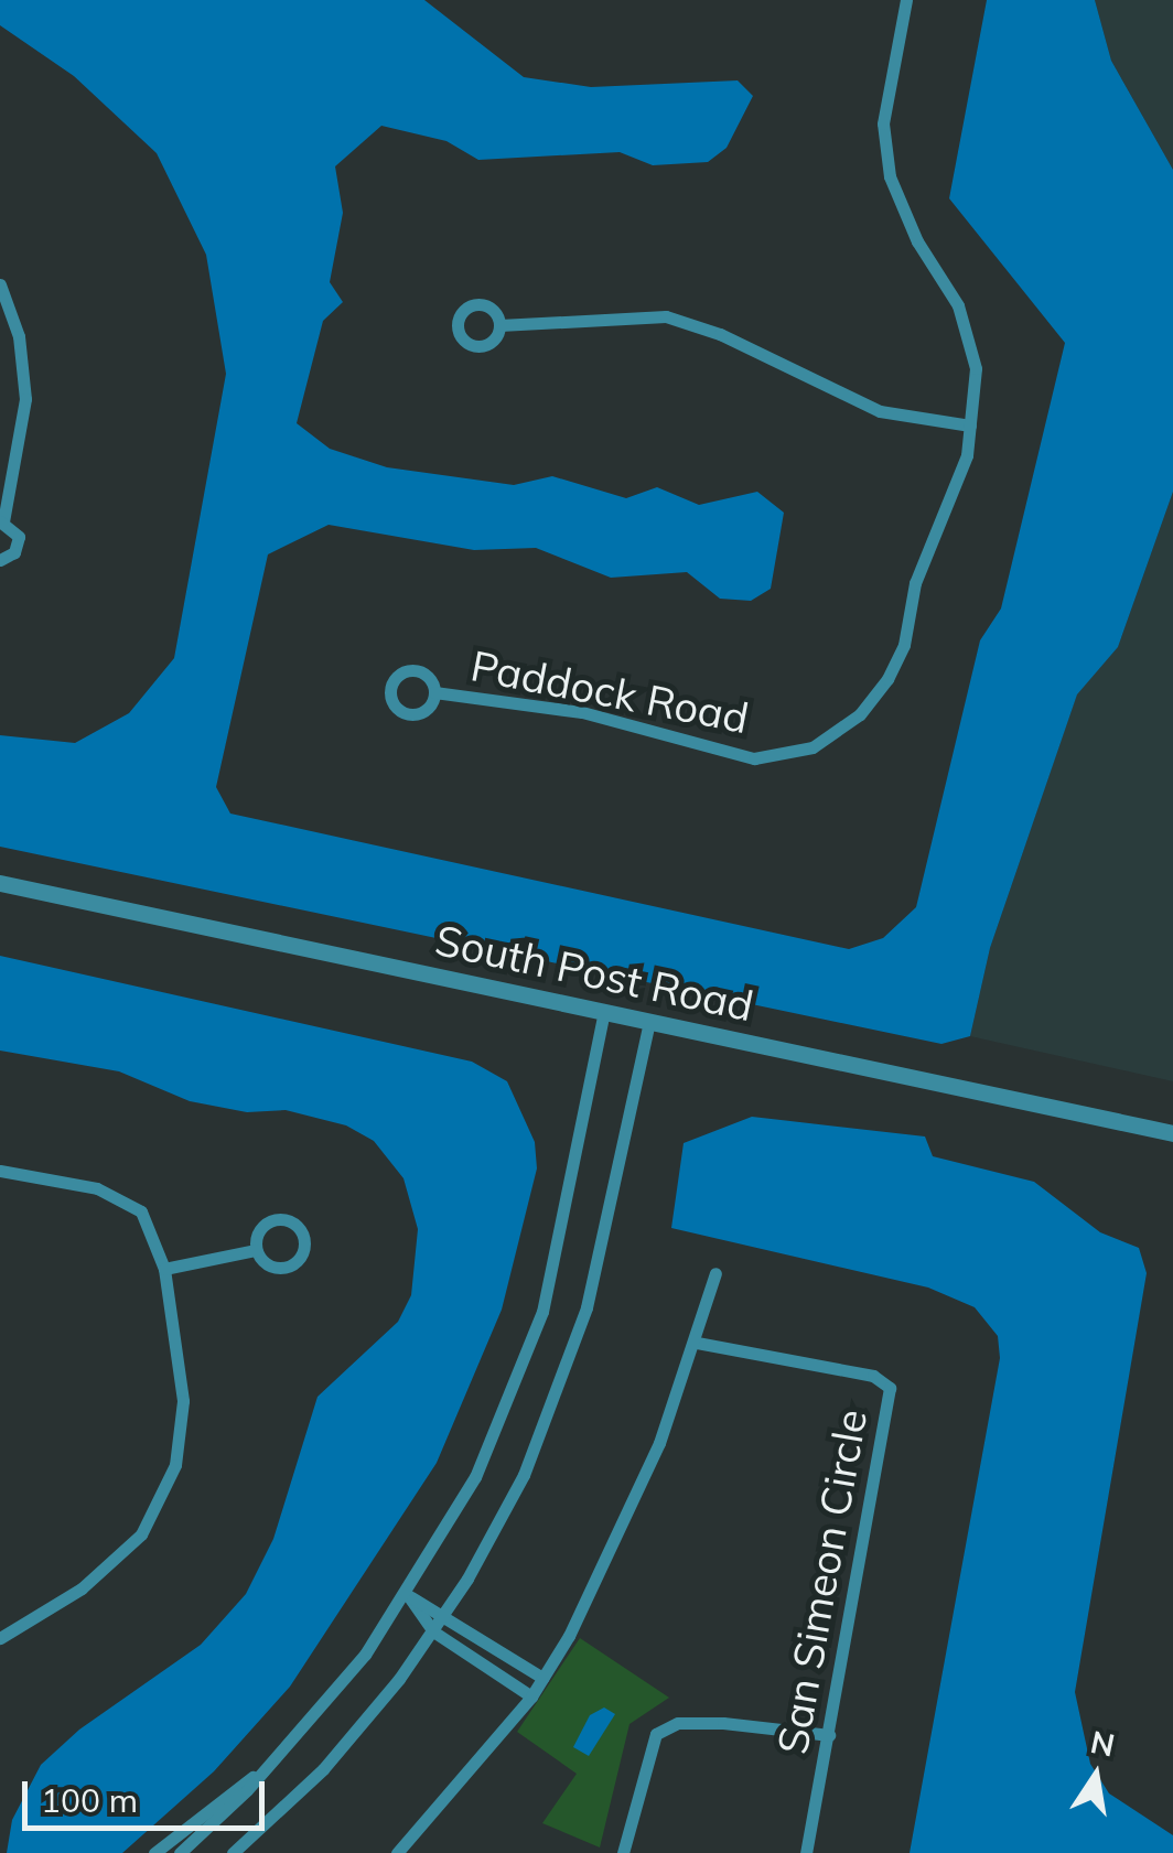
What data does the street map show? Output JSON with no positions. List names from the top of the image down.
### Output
{
  "streets": {
    "street": ["Paddock Road", "South Post Road", "San Simeon Circle"]
  },
  "scale_bar": "100 m",
  "north": "top"
}
